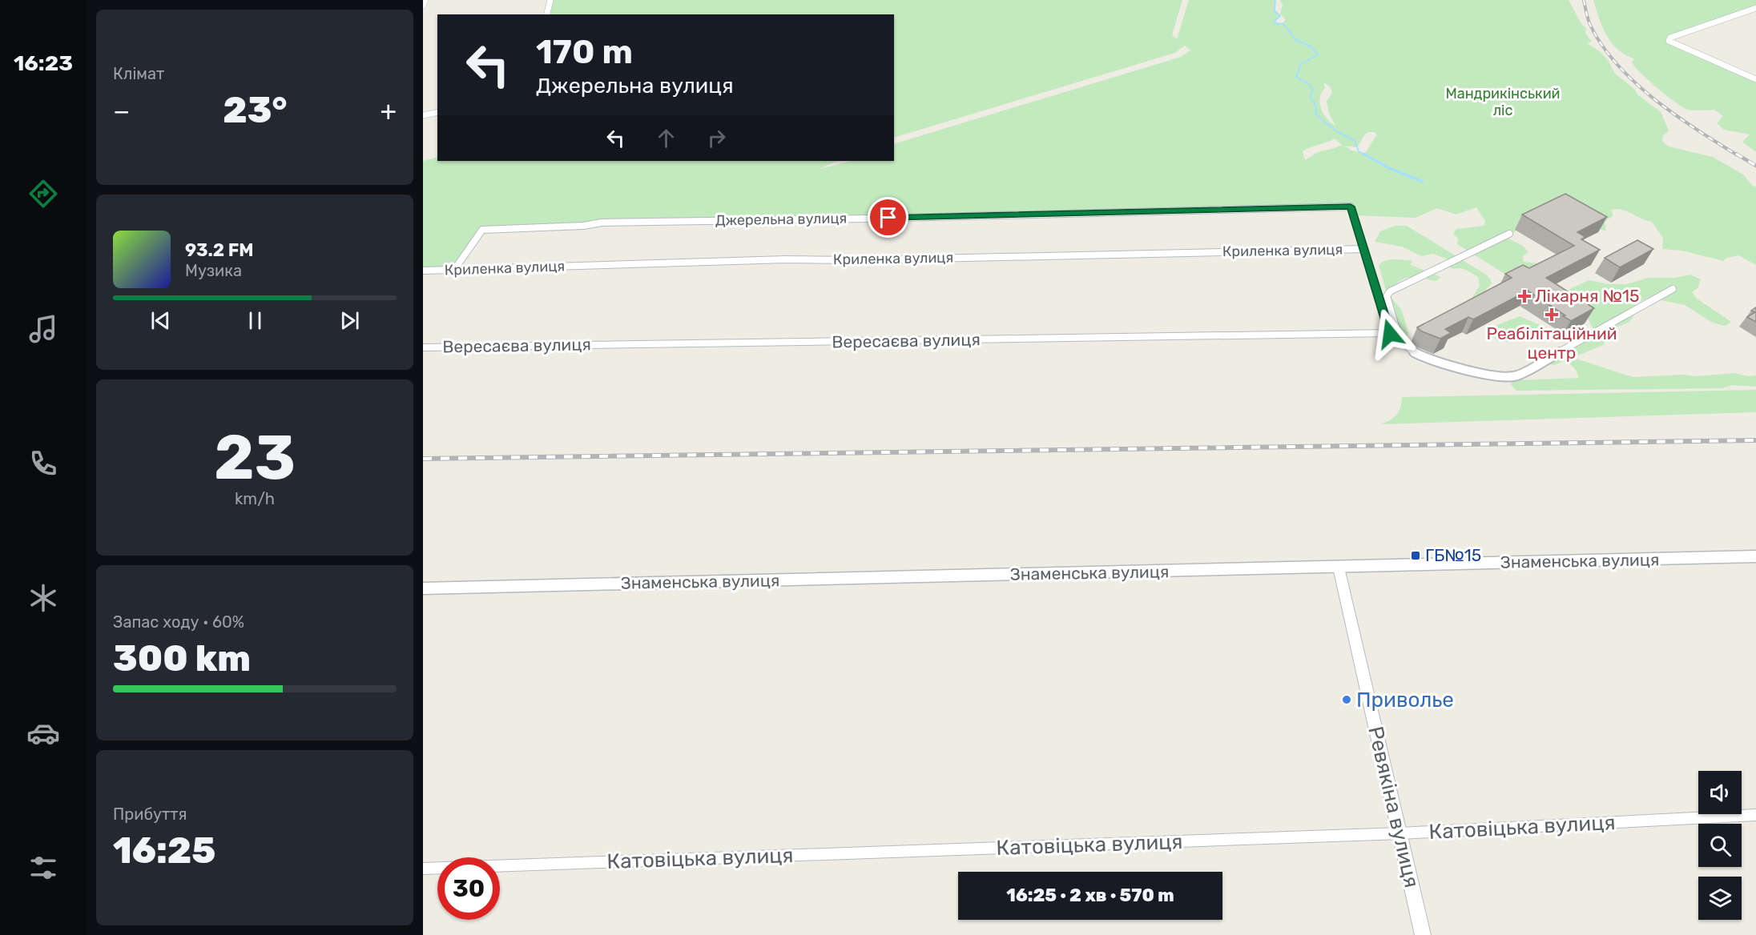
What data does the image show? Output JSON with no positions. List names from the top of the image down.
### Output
{
  "streets": {
    "main road": ["Знаменська вулиця"],
    "street": [
      "Джерельна вулиця",
      "Криленка вулиця",
      "Вересаєва вулиця",
      "Ревякіна вулиця",
      "Катовіцька вулиця"
    ]
  },
  "crossings": [
    ["Джерельна вулиця", "Криленка вулиця"],
    ["Джерельна вулиця", "Вересаєва вулиця"],
    ["Знаменська вулиця", "Ревякіна вулиця"],
    ["Ревякіна вулиця", "Катовіцька вулиця"]
  ],
  "parks": ["Мандрикінський ліс"],
  "places": {
    "health": ["Лікарня №15", "Реабілітаційний центр"],
    "transit": ["ГБ№15"],
    "other": ["Приволье"]
  },
  "page": {
    "tabs": "16:23",
    "tile": [
      "Клімат",
      ["23", "km/h"],
      ["Запас ходу · 60%", "300 km"],
      ["Прибуття", "16:25"]
    ],
    "turn": ["170 m", "Джерельна вулиця"],
    "heat": ["−", "23°", "+"],
    "song": ["93.2 FM", "Музика"],
    "limit": "30",
    "trip": "16:25 · 2 хв · 570 m"
  }
}
